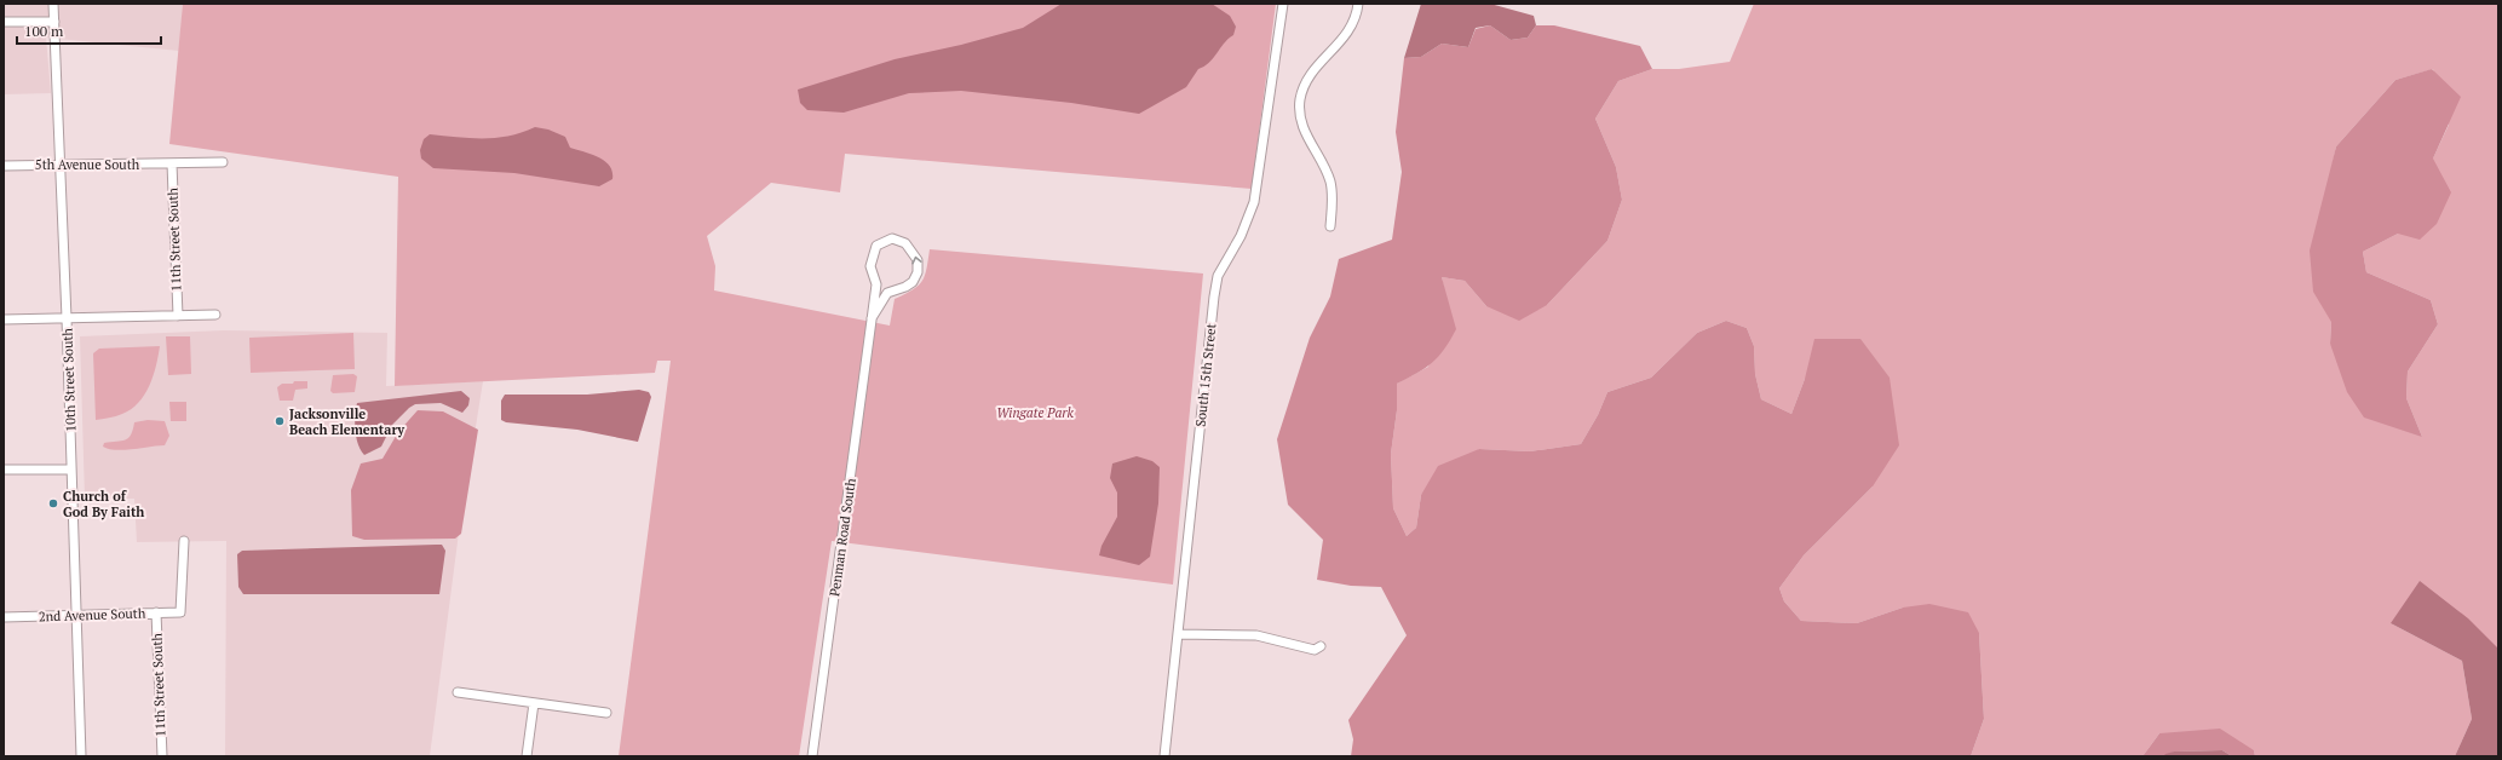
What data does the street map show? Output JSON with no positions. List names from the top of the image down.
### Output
{
  "streets": {
    "street": [
      "5th Avenue South",
      "11th Street South",
      "South 15th Street",
      "10th Street South",
      "Penman Road South",
      "2nd Avenue South"
    ]
  },
  "crossings": [
    ["5th Avenue South", "11th Street South"],
    ["5th Avenue South", "10th Street South"],
    ["11th Street South", "2nd Avenue South"],
    ["10th Street South", "2nd Avenue South"]
  ],
  "parks": ["Wingate Park"],
  "places": ["Jacksonville Beach Elementary", "Church of God By Faith"],
  "scale_bar": "100 m"
}
